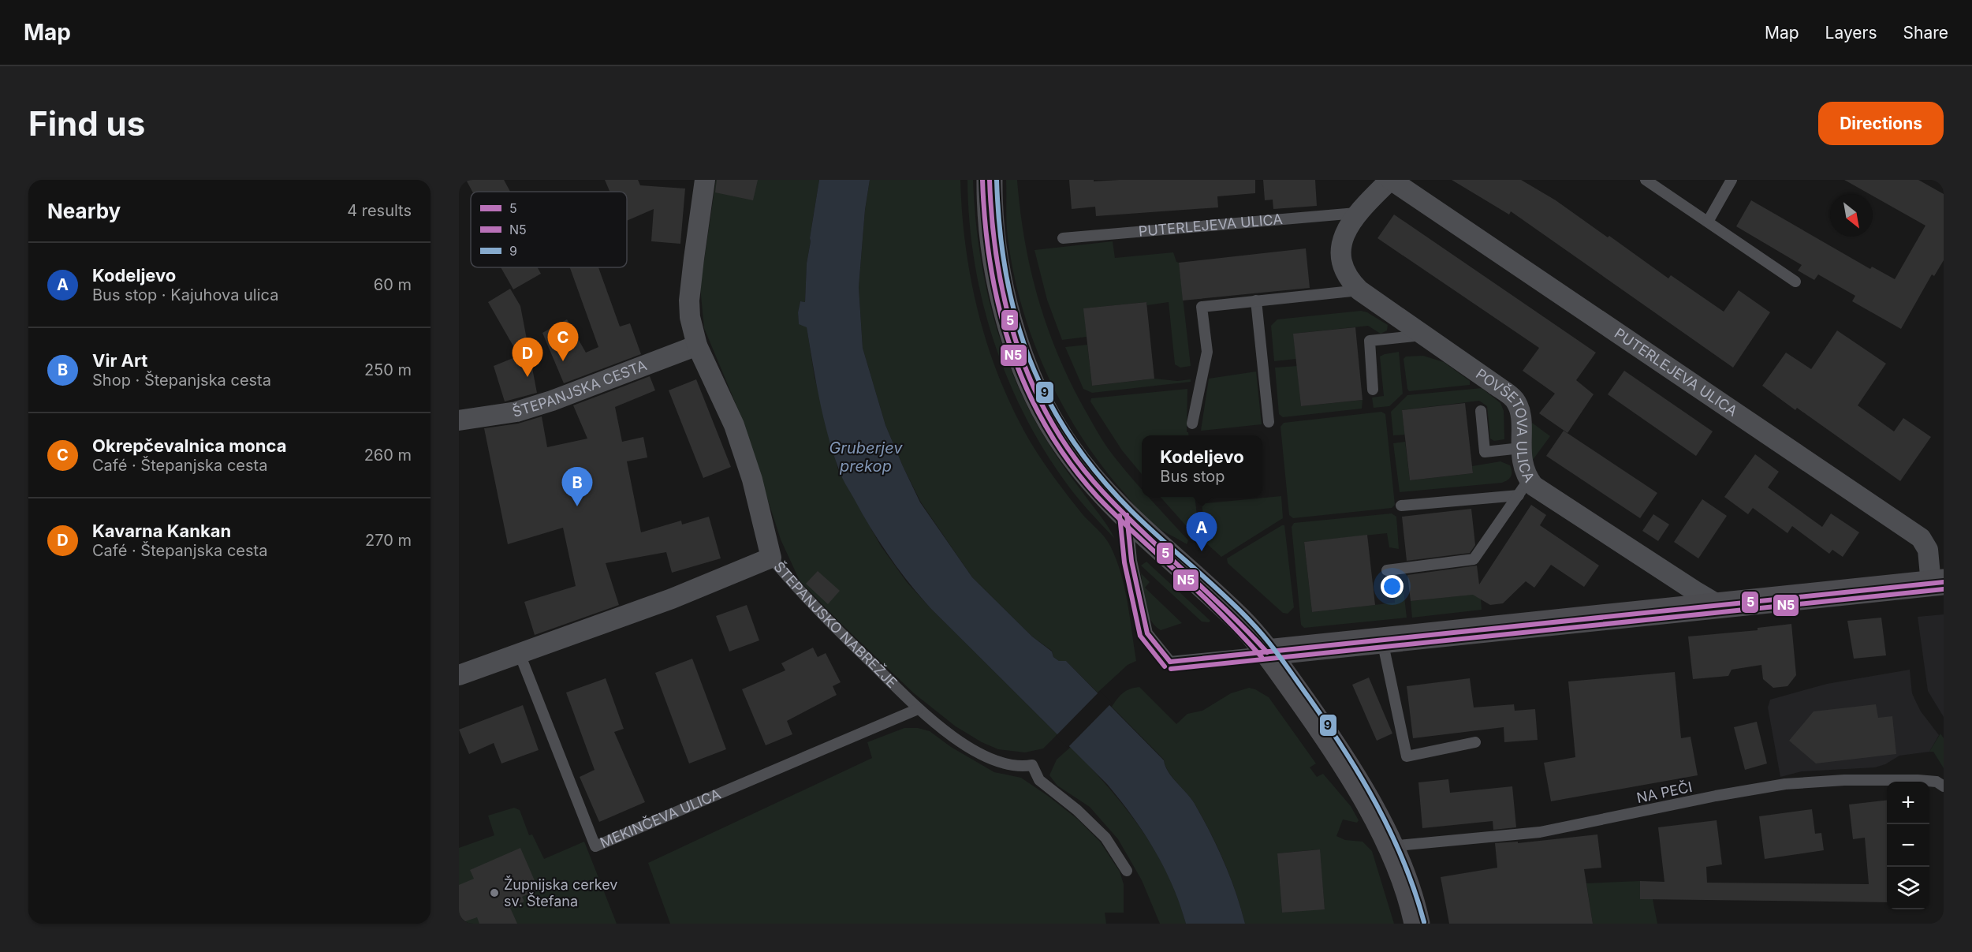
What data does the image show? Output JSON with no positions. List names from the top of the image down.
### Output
{
  "streets": {
    "street": [
      "PUTERLEJEVA ULICA",
      "ŠTEPANJSKA CESTA",
      "POVŠETOVA ULICA",
      "ŠTEPANJSKO NABREŽJE"
    ],
    "lane": ["NA PEČI", "MEKINČEVA ULICA"]
  },
  "crossings": [
    ["PUTERLEJEVA ULICA", "POVŠETOVA ULICA"],
    ["ŠTEPANJSKA CESTA", "ŠTEPANJSKO NABREŽJE"],
    ["ŠTEPANJSKO NABREŽJE", "MEKINČEVA ULICA"]
  ],
  "water": ["Gruberjev prekop"],
  "places": ["Župnijska cerkev sv. Štefana"],
  "lines": ["transit line 5", "transit line N5", "transit line 9"],
  "legend": ["5", "N5", "9"],
  "north": "bottom right",
  "page": {
    "header": "Map",
    "nav": ["Map", "Layers", "Share"],
    "buttons": "Directions",
    "title": "Find us",
    "heading": ["Nearby", "4 results"],
    "list": [
      {
        "mark": "A",
        "name": "Kodeljevo",
        "note": "Bus stop · Kajuhova ulica",
        "value": "60 m"
      },
      {
        "mark": "B",
        "name": "Vir Art",
        "note": "Shop · Štepanjska cesta",
        "value": "250 m"
      },
      {
        "mark": "C",
        "name": "Okrepčevalnica monca",
        "note": "Café · Štepanjska cesta",
        "value": "260 m"
      },
      {
        "mark": "D",
        "name": "Kavarna Kankan",
        "note": "Café · Štepanjska cesta",
        "value": "270 m"
      }
    ],
    "pins": [
      "C",
      "D",
      "B",
      "A"
    ],
    "popup": ["Kodeljevo", "Bus stop"],
    "map_buttons": ["+", "−"]
  }
}
